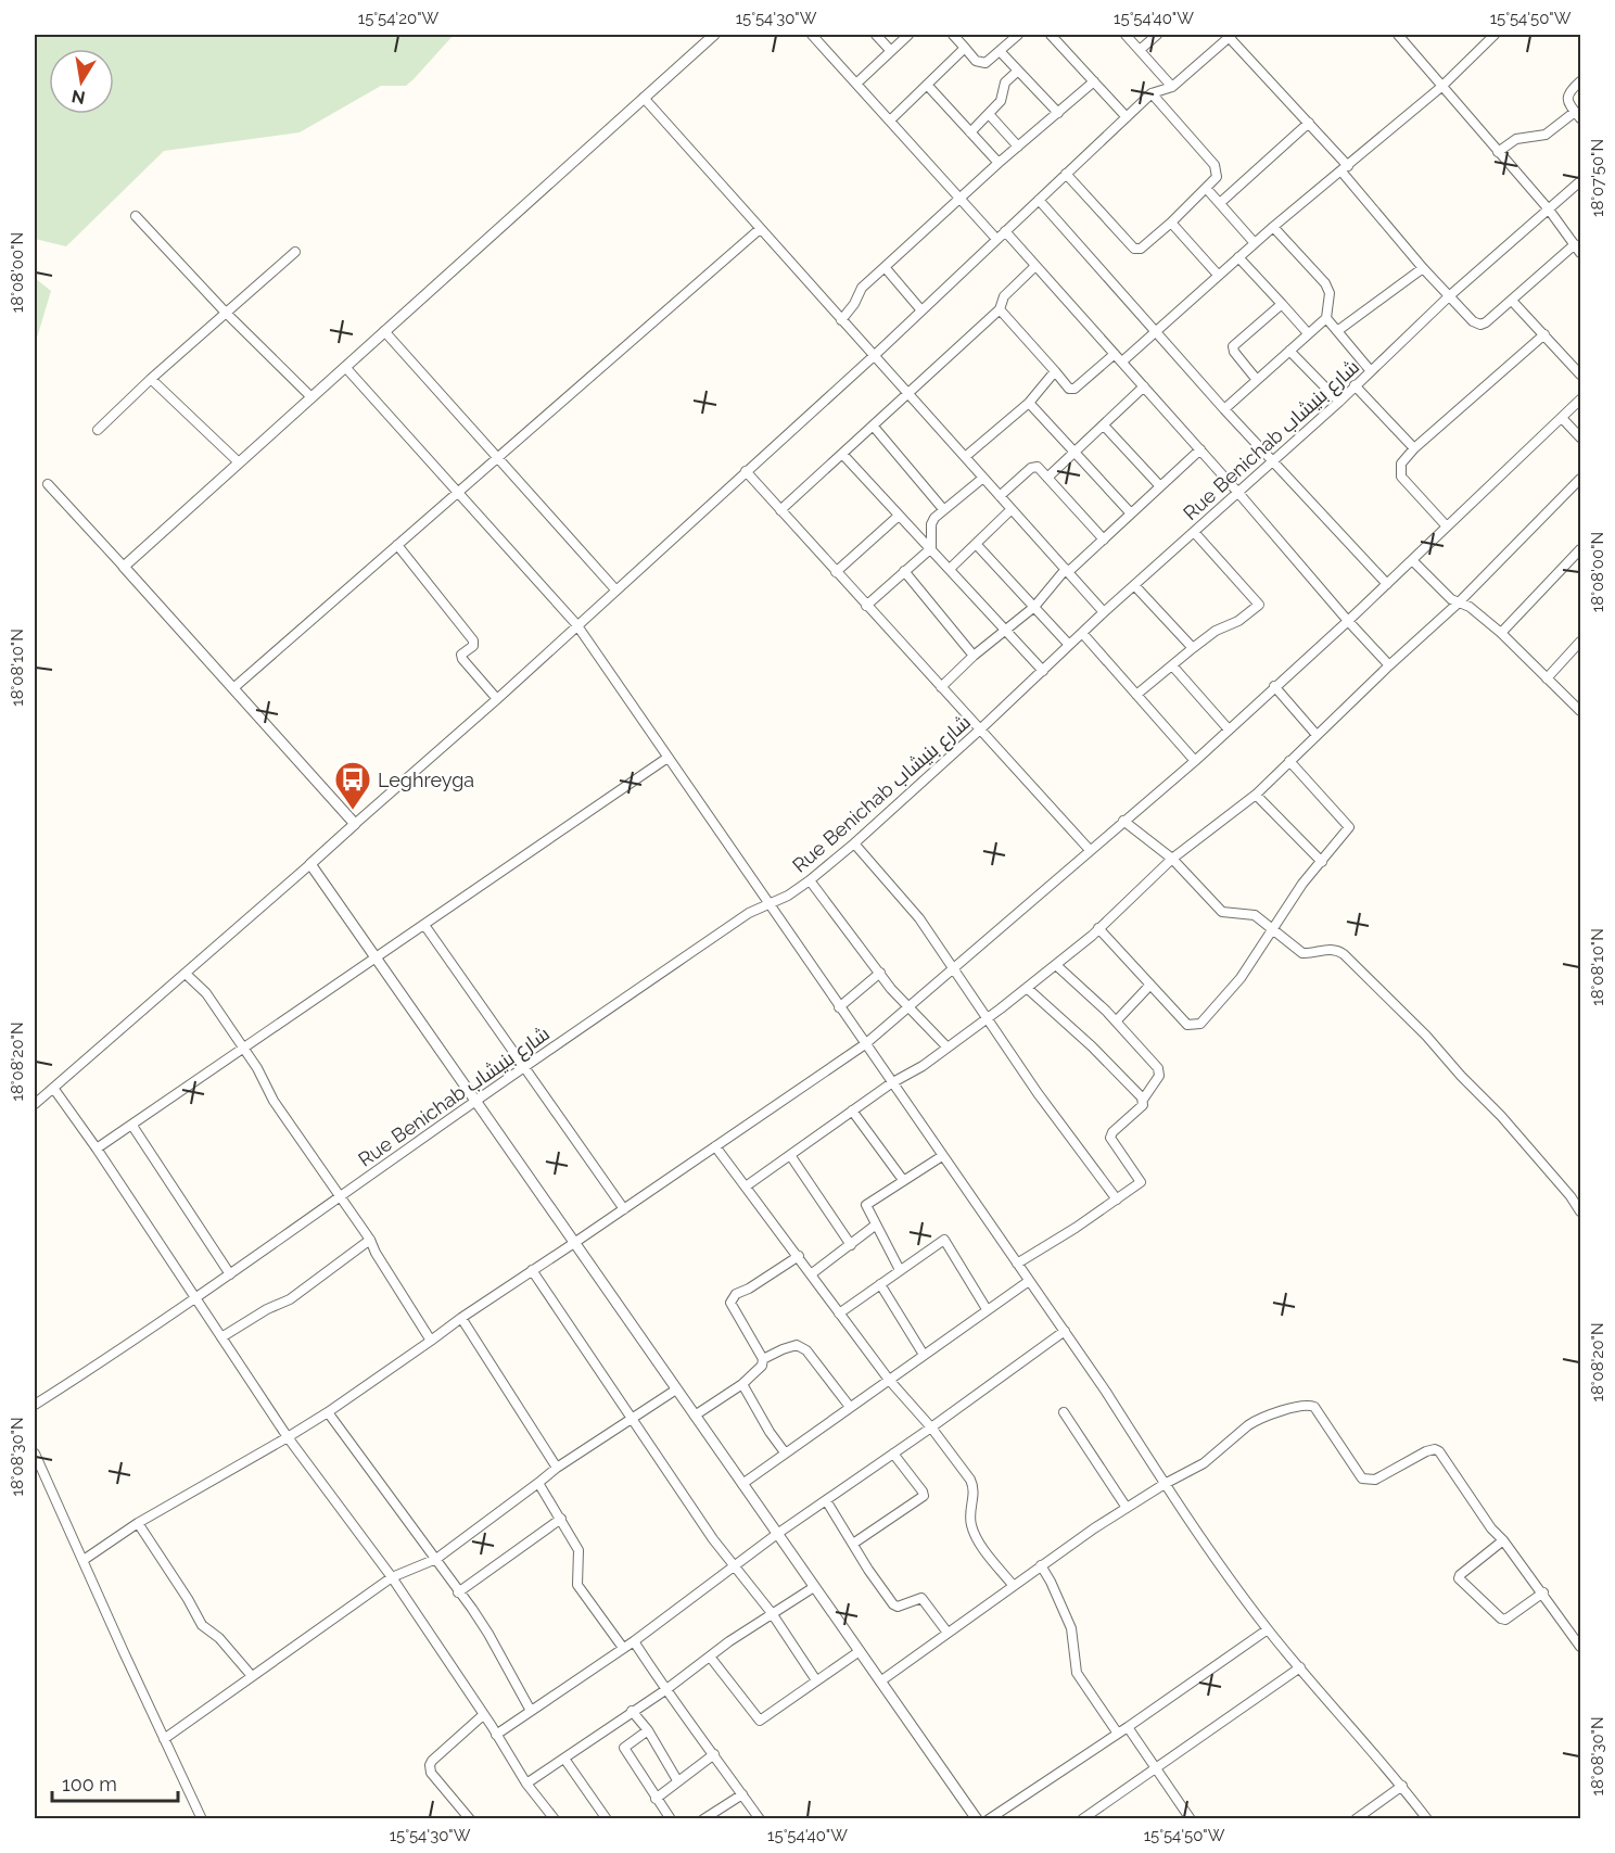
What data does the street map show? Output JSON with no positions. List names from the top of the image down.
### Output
{
  "streets": {
    "street": ["Rue Benichab شارع بنيشاب"]
  },
  "places": {
    "bus stop": ["Leghreyga"]
  },
  "scale_bar": "100 m",
  "north": "bottom",
  "coordinates": [
    "15°54'20\"W",
    "15°54'30\"W",
    "15°54'40\"W",
    "15°54'50\"W",
    "18°07'50\"N",
    "18°08'00\"N",
    "18°08'10\"N",
    "18°08'20\"N",
    "18°08'30\"N"
  ]
}
